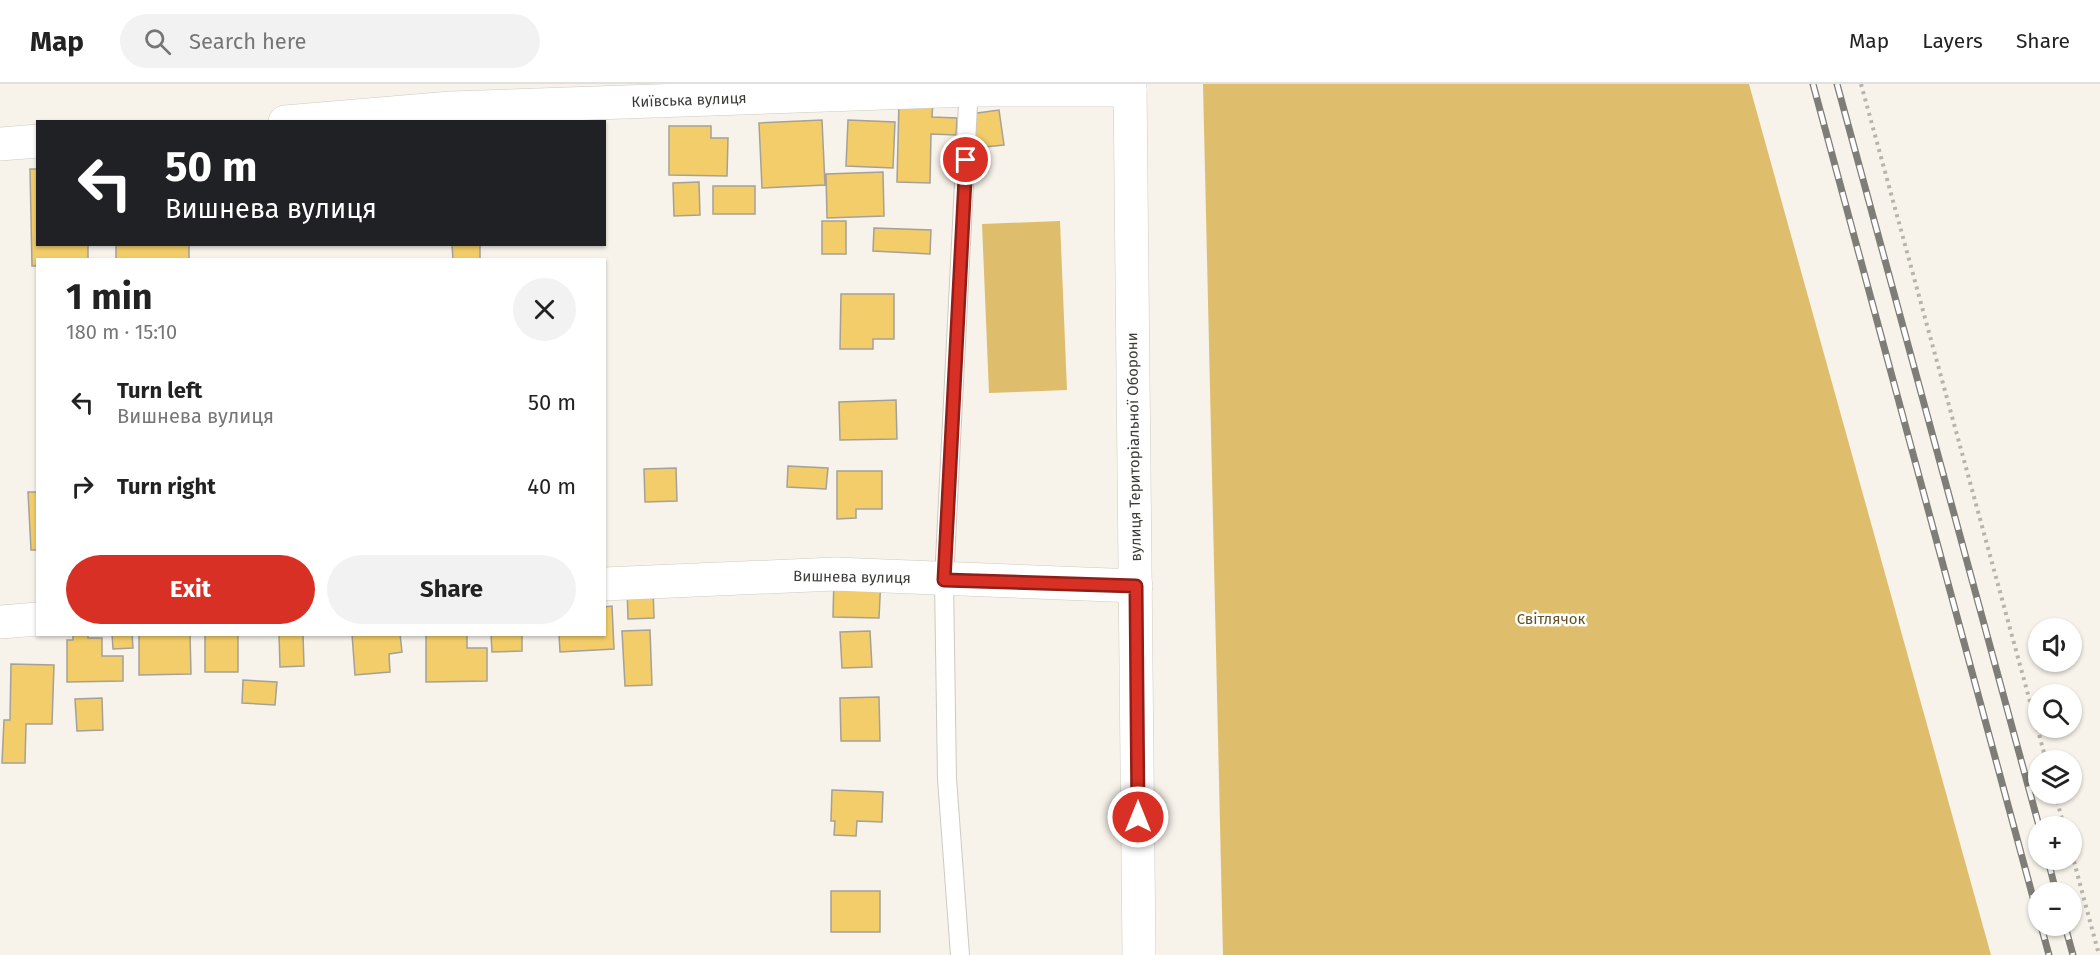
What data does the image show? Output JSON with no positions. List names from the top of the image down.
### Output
{
  "streets": {
    "street": ["Київська вулиця", "вулиця Територіальної Оборони", "Вишнева вулиця"]
  },
  "crossings": [
    ["Київська вулиця", "вулиця Територіальної Оборони"],
    ["вулиця Територіальної Оборони", "Вишнева вулиця"]
  ],
  "parks": ["Світлячок"],
  "page": {
    "header": "Map",
    "search": "Search here",
    "nav": ["Map", "Layers", "Share"],
    "turn": ["50 m", "Вишнева вулиця"],
    "heading": ["1 min", "180 m · 15:10"],
    "list": [
      {
        "name": "Turn left",
        "note": "Вишнева вулиця",
        "value": "50 m"
      },
      {
        "name": "Turn right",
        "value": "40 m"
      }
    ],
    "buttons": ["Exit", "Share"],
    "map_buttons": ["+", "−"]
  }
}
